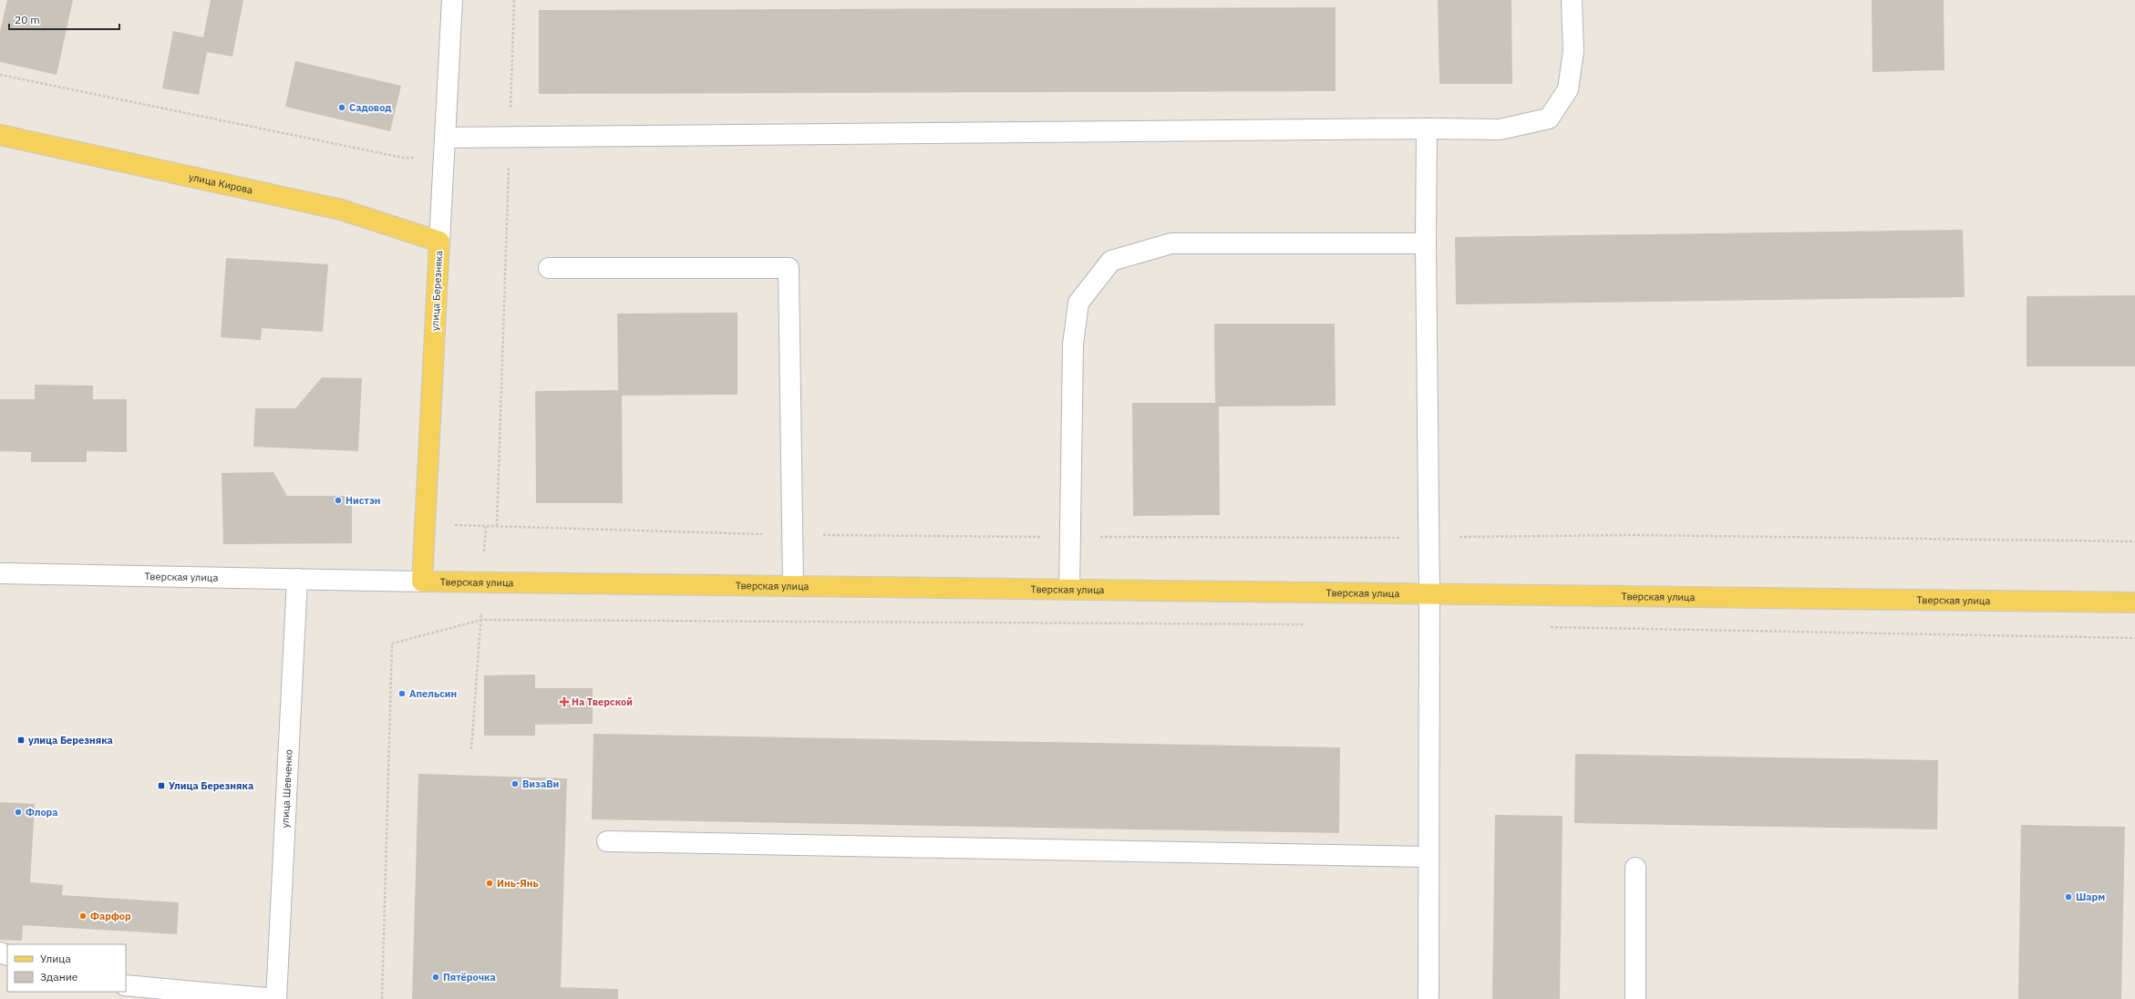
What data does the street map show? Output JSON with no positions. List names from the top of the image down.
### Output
{
  "streets": {
    "main road": ["улица Кирова", "улица Березняка", "Тверская улица"],
    "street": ["улица Шевченко"]
  },
  "crossings": [
    ["улица Кирова", "улица Березняка"],
    ["улица Березняка", "Тверская улица"],
    ["Тверская улица", "улица Шевченко"]
  ],
  "places": {
    "other": [
      "Садовод",
      "Нистэн",
      "Апельсин",
      "ВизаВи",
      "Флора",
      "Инь-Янь",
      "Шарм",
      "Фарфор",
      "Пятёрочка"
    ],
    "health": ["На Тверской"],
    "transit": ["улица Березняка", "Улица Березняка"]
  },
  "legend": ["Улица", "Здание"],
  "scale_bar": "20 m"
}
